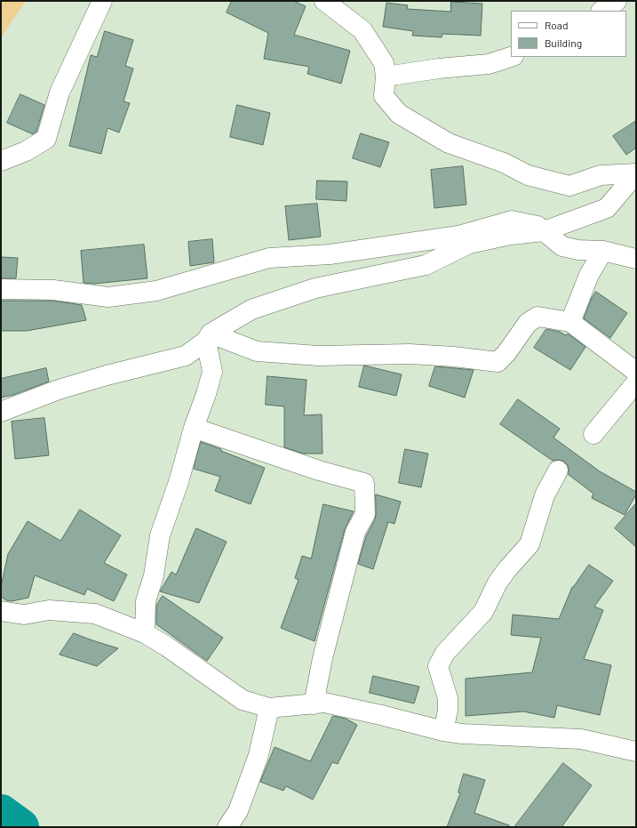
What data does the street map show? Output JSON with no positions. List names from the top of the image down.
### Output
{
  "legend": ["Road", "Building"]
}
